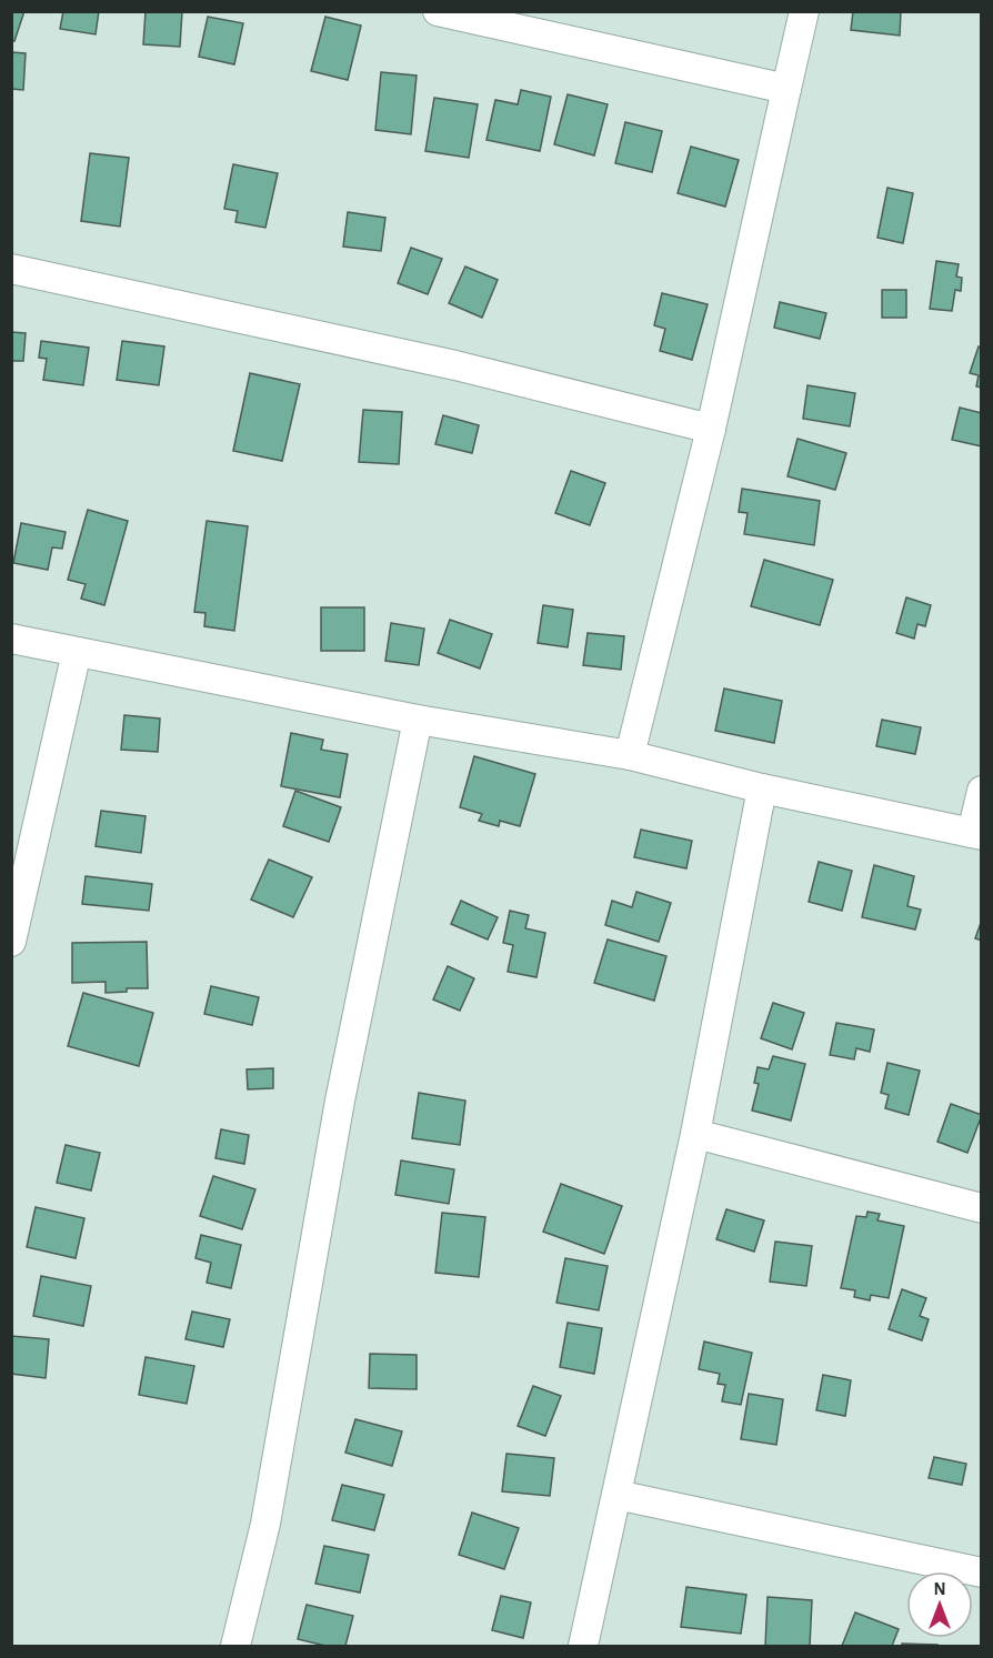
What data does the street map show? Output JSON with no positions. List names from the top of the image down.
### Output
{
  "north": "top"
}
